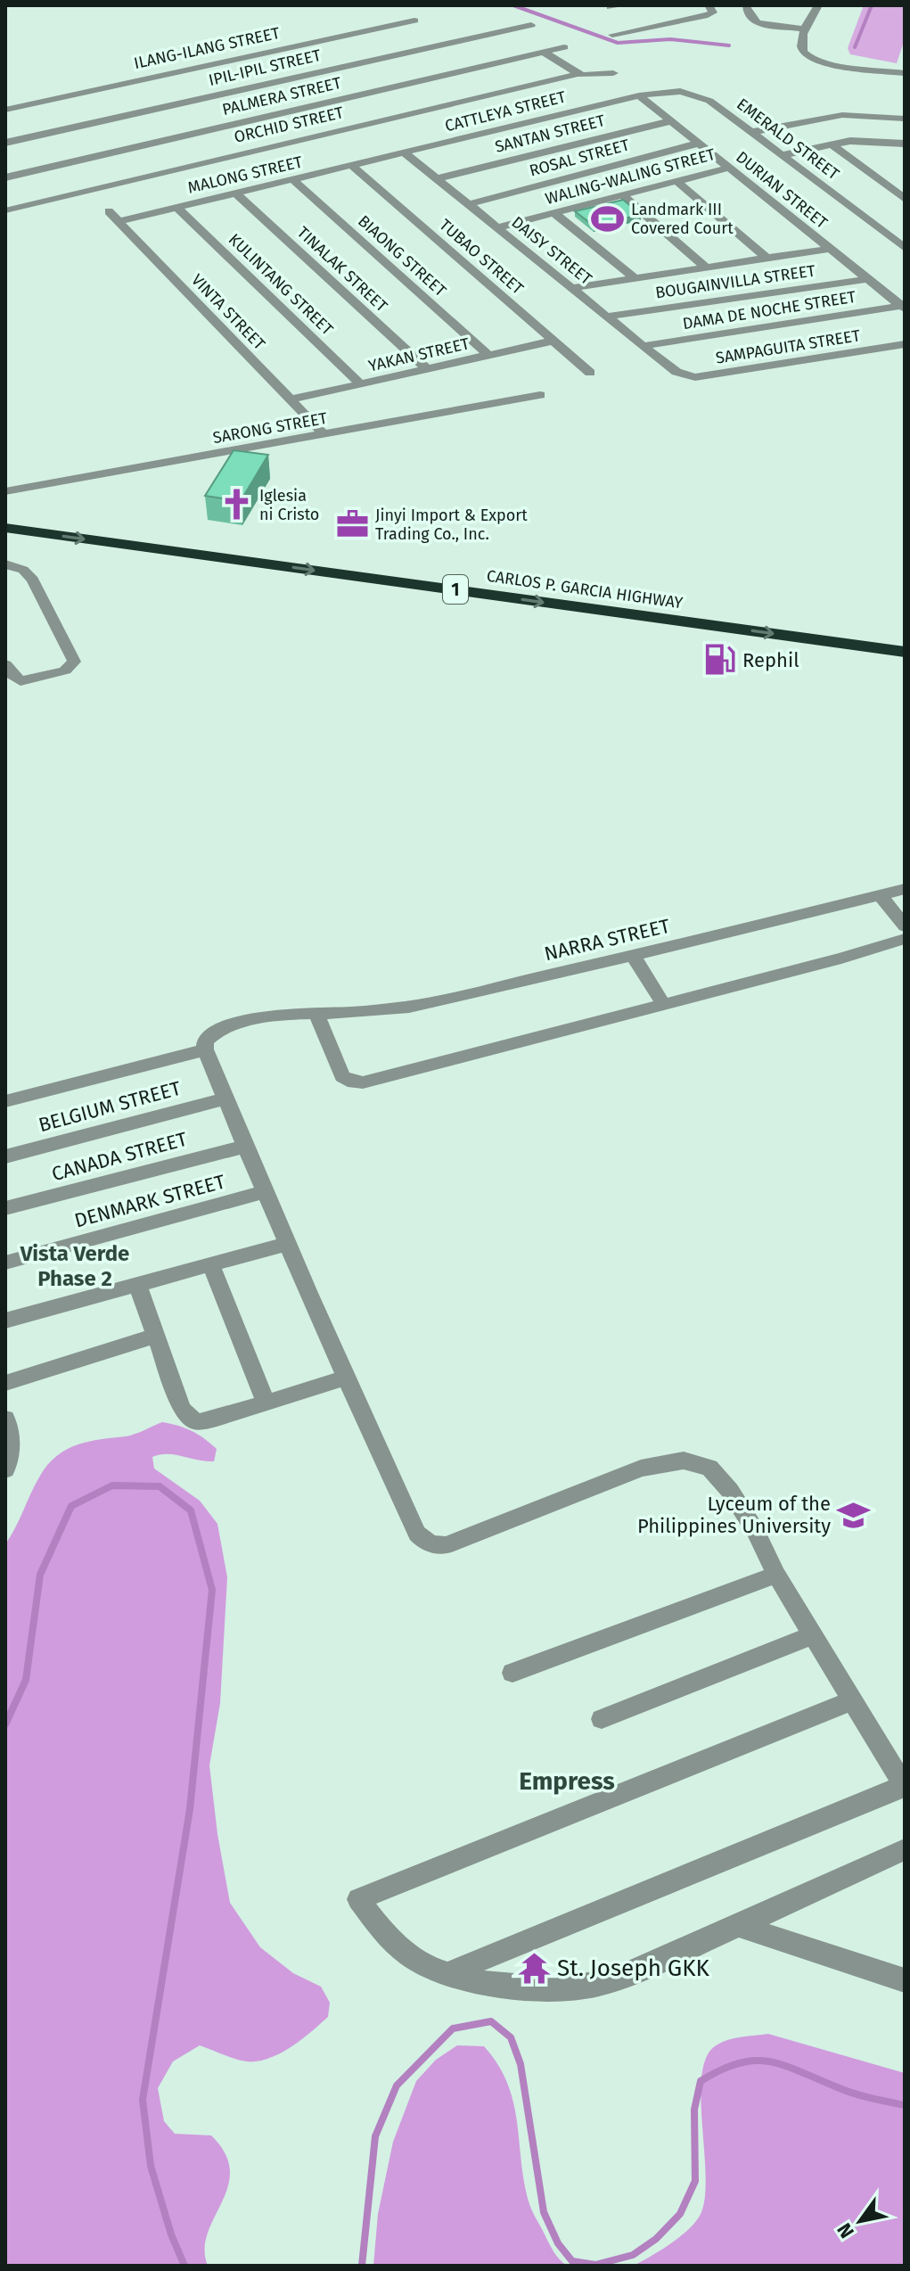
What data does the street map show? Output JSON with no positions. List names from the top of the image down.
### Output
{
  "streets": {
    "highway": ["1", "CARLOS P. GARCIA HIGHWAY"],
    "street": [
      "ILANG-ILANG STREET",
      "IPIL-IPIL STREET",
      "PALMERA STREET",
      "CATTLEYA STREET",
      "ORCHID STREET",
      "SANTAN STREET",
      "EMERALD STREET",
      "ROSAL STREET",
      "MALONG STREET",
      "WALING-WALING STREET",
      "DURIAN STREET",
      "DAISY STREET",
      "BIAONG STREET",
      "TUBAO STREET",
      "TINALAK STREET",
      "BOUGAINVILLA STREET",
      "KULINTANG STREET",
      "DAMA DE NOCHE STREET",
      "VINTA STREET",
      "SAMPAGUITA STREET",
      "YAKAN STREET",
      "SARONG STREET",
      "NARRA STREET",
      "BELGIUM STREET",
      "CANADA STREET",
      "DENMARK STREET"
    ]
  },
  "crossings": [
    ["CATTLEYA STREET", "EMERALD STREET"],
    ["CATTLEYA STREET", "MALONG STREET"],
    ["CATTLEYA STREET", "DURIAN STREET"],
    ["CATTLEYA STREET", "DAISY STREET"],
    ["SANTAN STREET", "DURIAN STREET"],
    ["SANTAN STREET", "DAISY STREET"],
    ["EMERALD STREET", "DURIAN STREET"],
    ["ROSAL STREET", "DURIAN STREET"],
    ["ROSAL STREET", "DAISY STREET"],
    ["MALONG STREET", "BIAONG STREET"],
    ["MALONG STREET", "TUBAO STREET"],
    ["MALONG STREET", "TINALAK STREET"],
    ["MALONG STREET", "KULINTANG STREET"],
    ["MALONG STREET", "VINTA STREET"],
    ["WALING-WALING STREET", "DURIAN STREET"],
    ["WALING-WALING STREET", "DAISY STREET"],
    ["DURIAN STREET", "BOUGAINVILLA STREET"],
    ["DURIAN STREET", "DAMA DE NOCHE STREET"],
    ["DAISY STREET", "BOUGAINVILLA STREET"],
    ["DAISY STREET", "DAMA DE NOCHE STREET"],
    ["DAISY STREET", "SAMPAGUITA STREET"],
    ["BIAONG STREET", "YAKAN STREET"],
    ["TUBAO STREET", "YAKAN STREET"],
    ["TINALAK STREET", "YAKAN STREET"],
    ["KULINTANG STREET", "YAKAN STREET"],
    ["VINTA STREET", "YAKAN STREET"],
    ["VINTA STREET", "SARONG STREET"]
  ],
  "districts": ["Vista Verde Phase 2", "Empress"],
  "places": {
    "sports": ["Landmark III Covered Court"],
    "church": ["Iglesia ni Cristo"],
    "office": ["Jinyi Import & Export Trading Co., Inc."],
    "fuel station": ["Rephil"],
    "school or university": ["Lyceum of the Philippines University"],
    "temple": ["St. Joseph GKK"]
  },
  "north": "bottom left"
}
